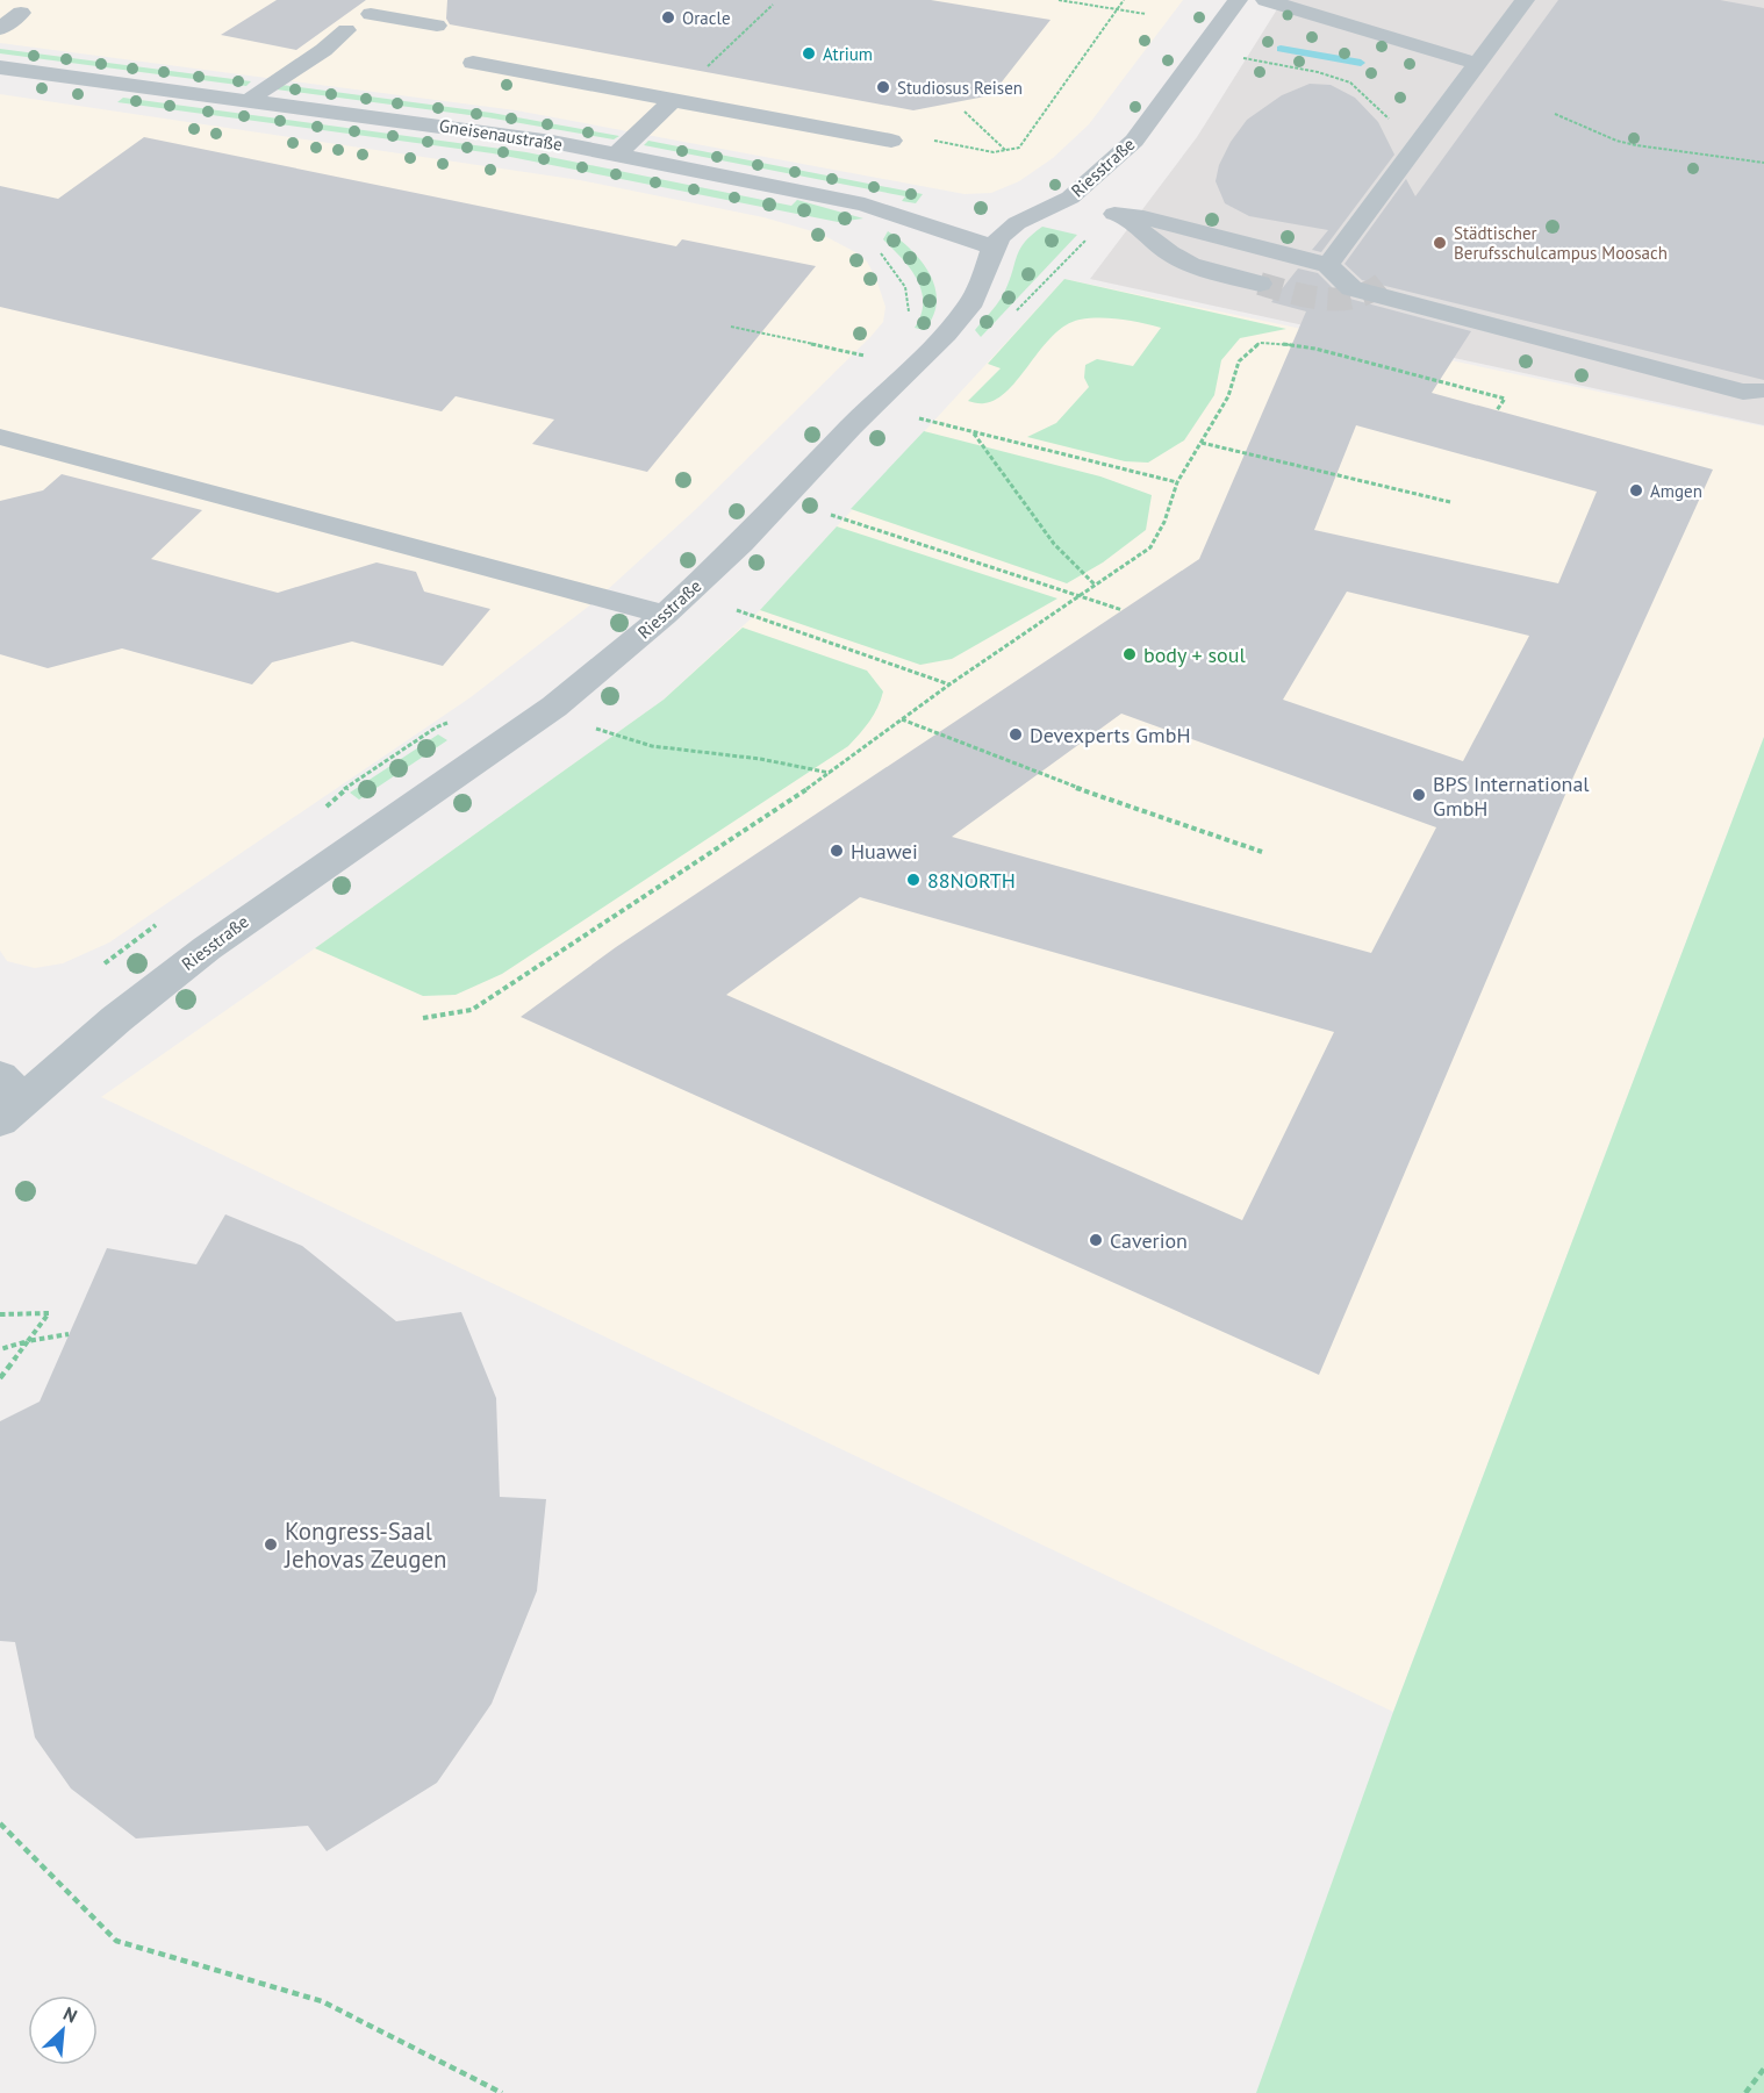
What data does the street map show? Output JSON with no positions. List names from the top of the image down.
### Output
{
  "streets": {
    "street": ["Gneisenaustraße", "Riesstraße"]
  },
  "crossings": [
    ["Gneisenaustraße", "Riesstraße"]
  ],
  "places": [
    "Oracle",
    "Atrium",
    "Studiosus Reisen",
    "Städtischer Berufsschulcampus Moosach",
    "Amgen",
    "body + soul",
    "Devexperts GmbH",
    "BPS International GmbH",
    "Huawei",
    "88NORTH",
    "Caverion",
    "Kongress-Saal Jehovas Zeugen"
  ],
  "north": "top right"
}
